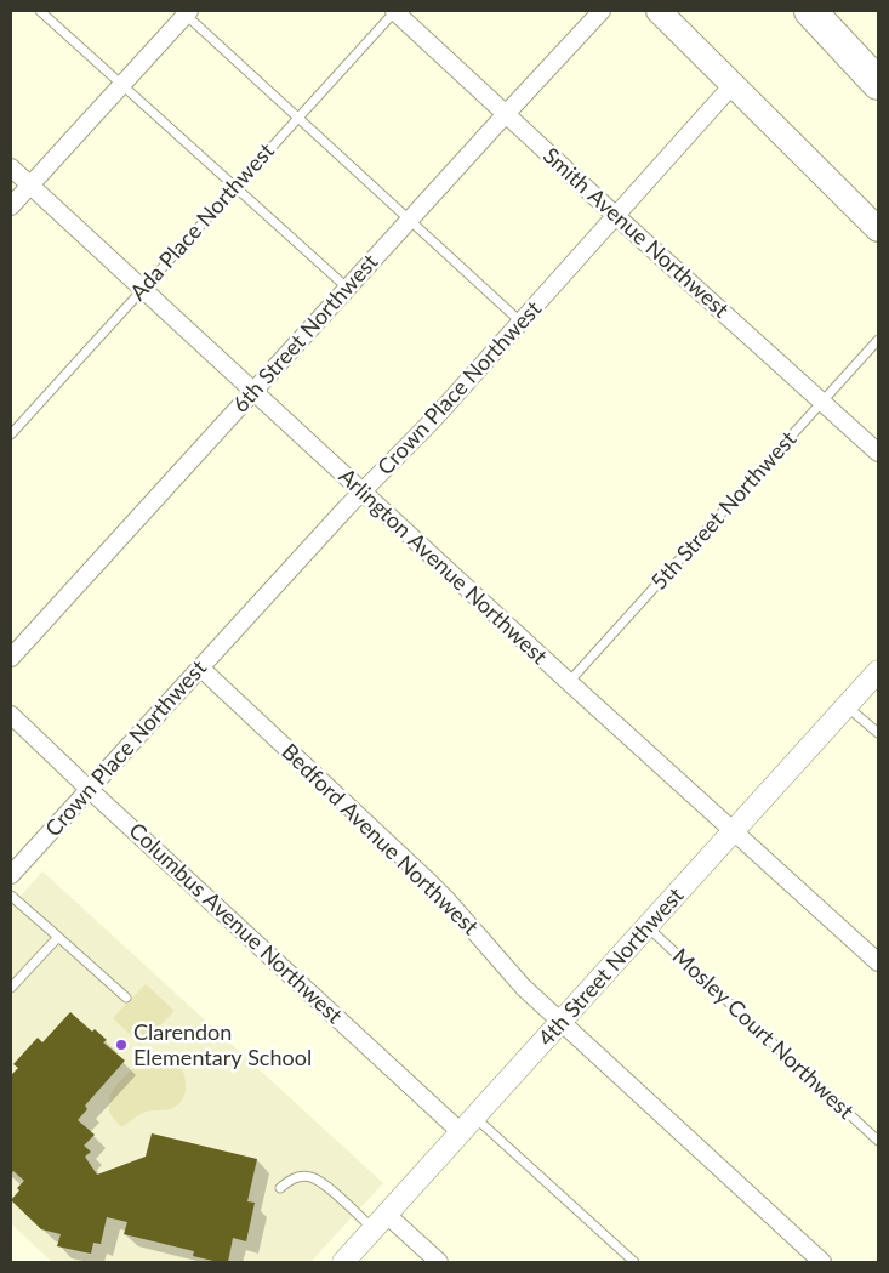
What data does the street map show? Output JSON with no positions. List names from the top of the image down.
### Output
{
  "streets": {
    "street": [
      "Smith Avenue Northwest",
      "6th Street Northwest",
      "Crown Place Northwest",
      "Arlington Avenue Northwest",
      "Bedford Avenue Northwest",
      "Columbus Avenue Northwest",
      "4th Street Northwest"
    ],
    "lane": ["Ada Place Northwest", "5th Street Northwest", "Mosley Court Northwest"]
  },
  "crossings": [
    ["Ada Place Northwest", "Smith Avenue Northwest"],
    ["Ada Place Northwest", "Arlington Avenue Northwest"],
    ["Smith Avenue Northwest", "6th Street Northwest"],
    ["Smith Avenue Northwest", "Crown Place Northwest"],
    ["Smith Avenue Northwest", "5th Street Northwest"],
    ["6th Street Northwest", "Arlington Avenue Northwest"],
    ["Crown Place Northwest", "Arlington Avenue Northwest"],
    ["Crown Place Northwest", "Bedford Avenue Northwest"],
    ["Crown Place Northwest", "Columbus Avenue Northwest"],
    ["5th Street Northwest", "Arlington Avenue Northwest"],
    ["Arlington Avenue Northwest", "4th Street Northwest"],
    ["Bedford Avenue Northwest", "4th Street Northwest"],
    ["Columbus Avenue Northwest", "4th Street Northwest"],
    ["4th Street Northwest", "Mosley Court Northwest"]
  ],
  "places": ["Clarendon Elementary School"]
}
